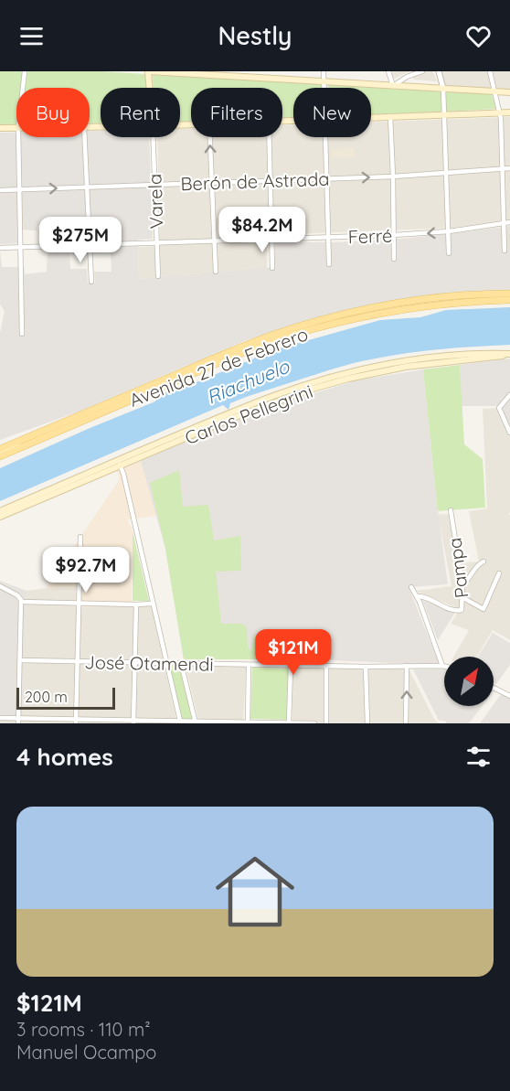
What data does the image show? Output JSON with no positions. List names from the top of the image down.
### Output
{
  "streets": {
    "main road": ["Avenida 27 de Febrero", "Carlos Pellegrini"],
    "street": [
      "Berón de Astrada",
      "Varela",
      "Ferré",
      "Pampa",
      "José Otamendi"
    ]
  },
  "crossings": [
    ["Berón de Astrada", "Varela"],
    ["Varela", "Ferré"]
  ],
  "water": ["Riachuelo"],
  "scale_bar": "200 m",
  "north": "top right",
  "page": {
    "header": "Nestly",
    "chip": [
      "Buy",
      "Rent",
      "Filters",
      "New"
    ],
    "price": [
      "$84.2M",
      "$275M",
      "$92.7M",
      "$121M"
    ],
    "scale": "200 m",
    "heading": "4 homes",
    "list": [
      {
        "name": "$121M",
        "note": "3 rooms · 110 m² · Manuel Ocampo"
      }
    ]
  }
}
